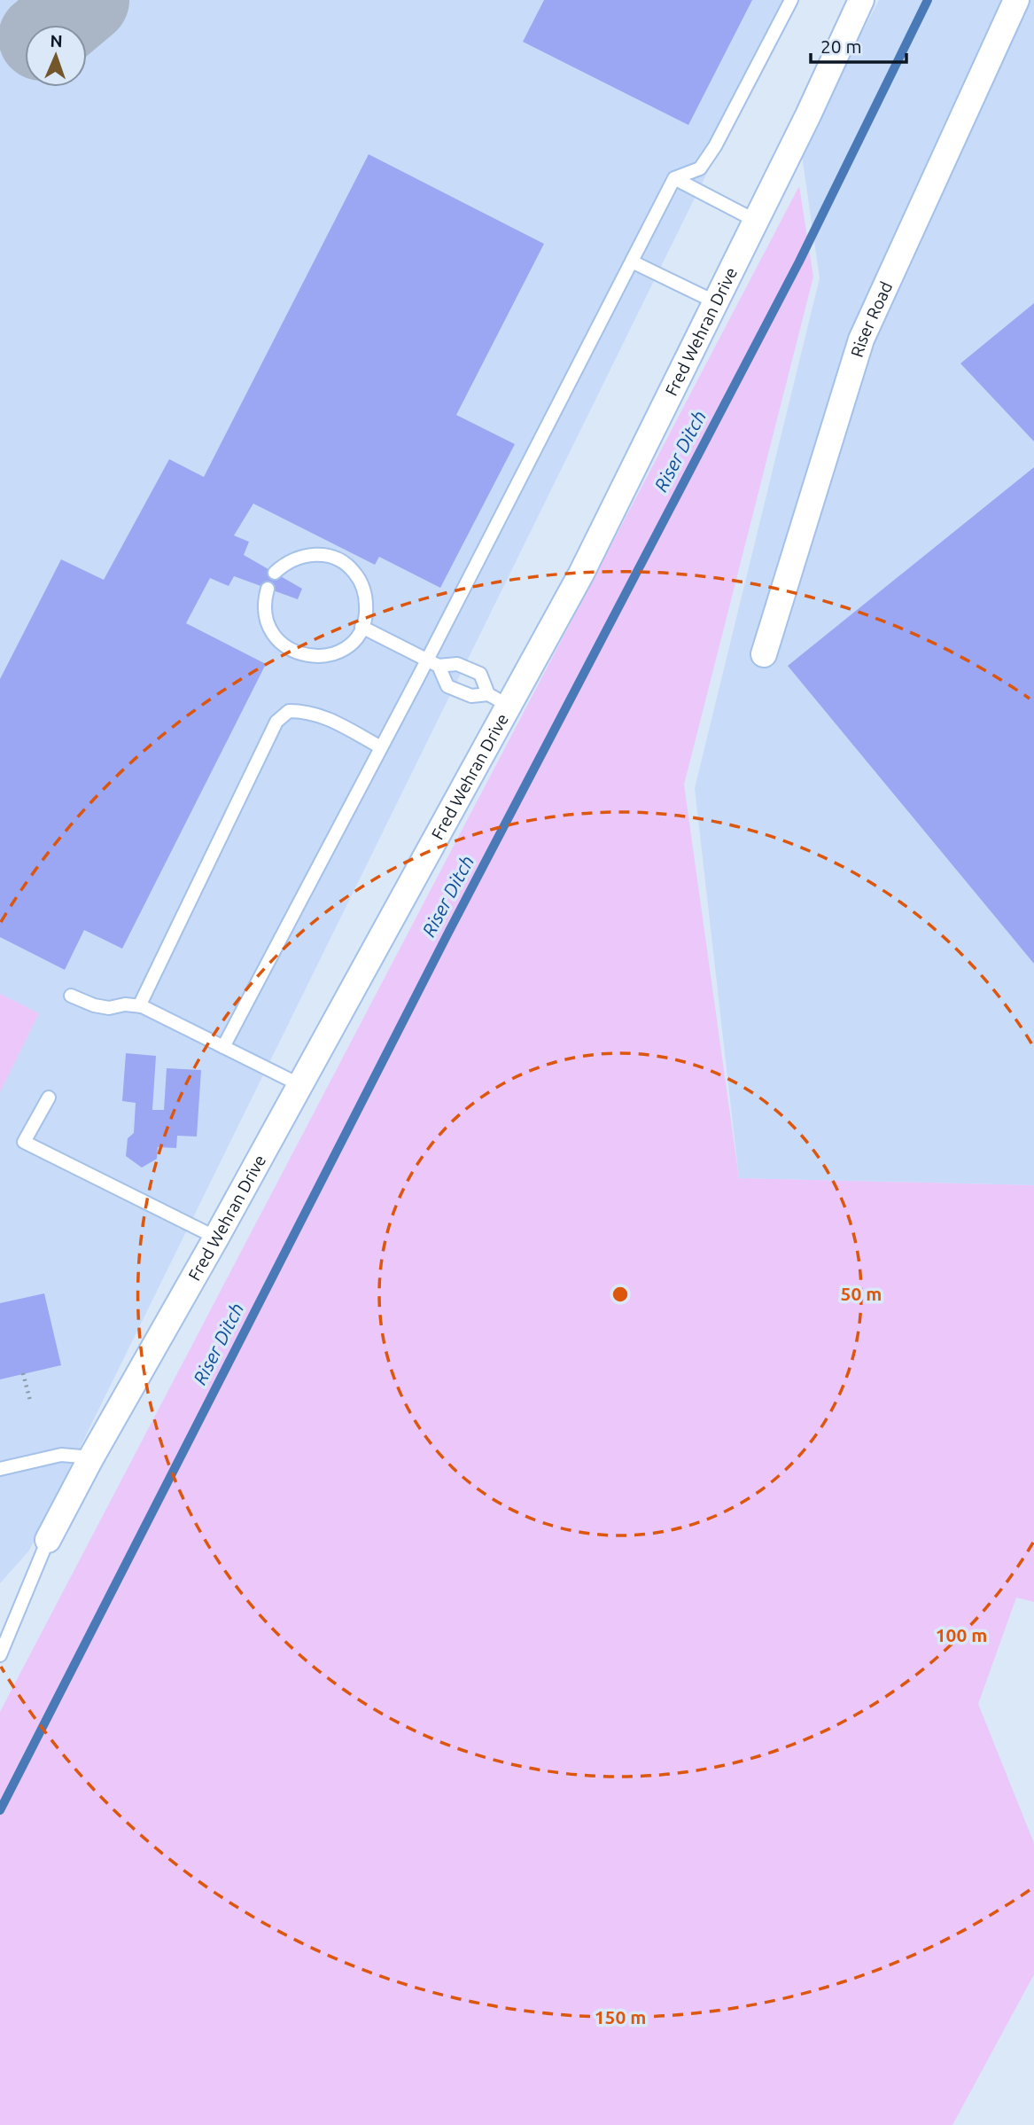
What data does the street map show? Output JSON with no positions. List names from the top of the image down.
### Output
{
  "streets": {
    "street": ["Riser Road", "Fred Wehran Drive"]
  },
  "water": ["Riser Ditch"],
  "scale_bar": "20 m",
  "north": "top",
  "rings": ["50 m", "100 m", "150 m"]
}
